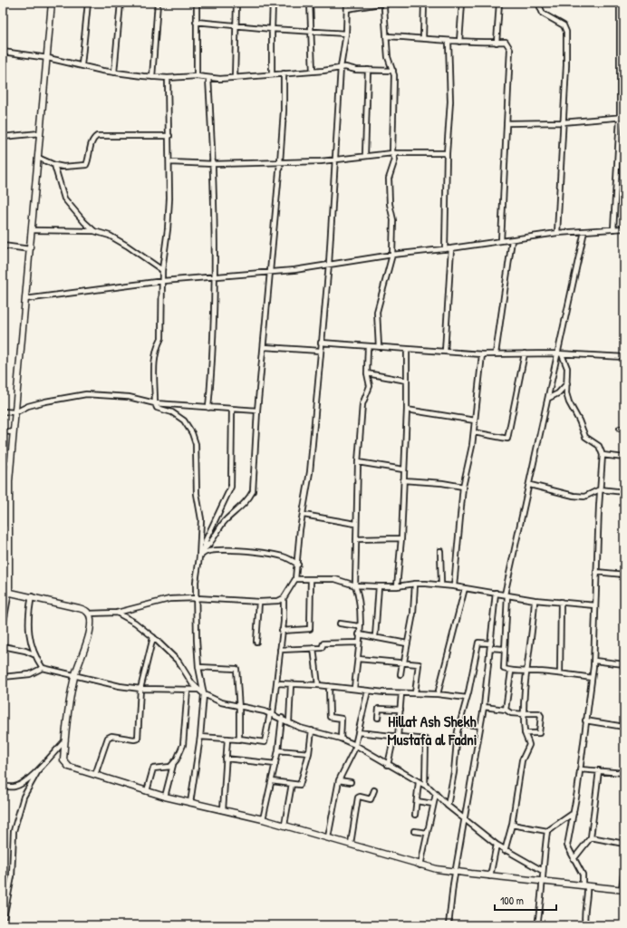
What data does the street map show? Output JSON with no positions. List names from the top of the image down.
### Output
{
  "districts": ["Hillat Ash Shekh Mustafa al Fadni"],
  "scale_bar": "100 m"
}
